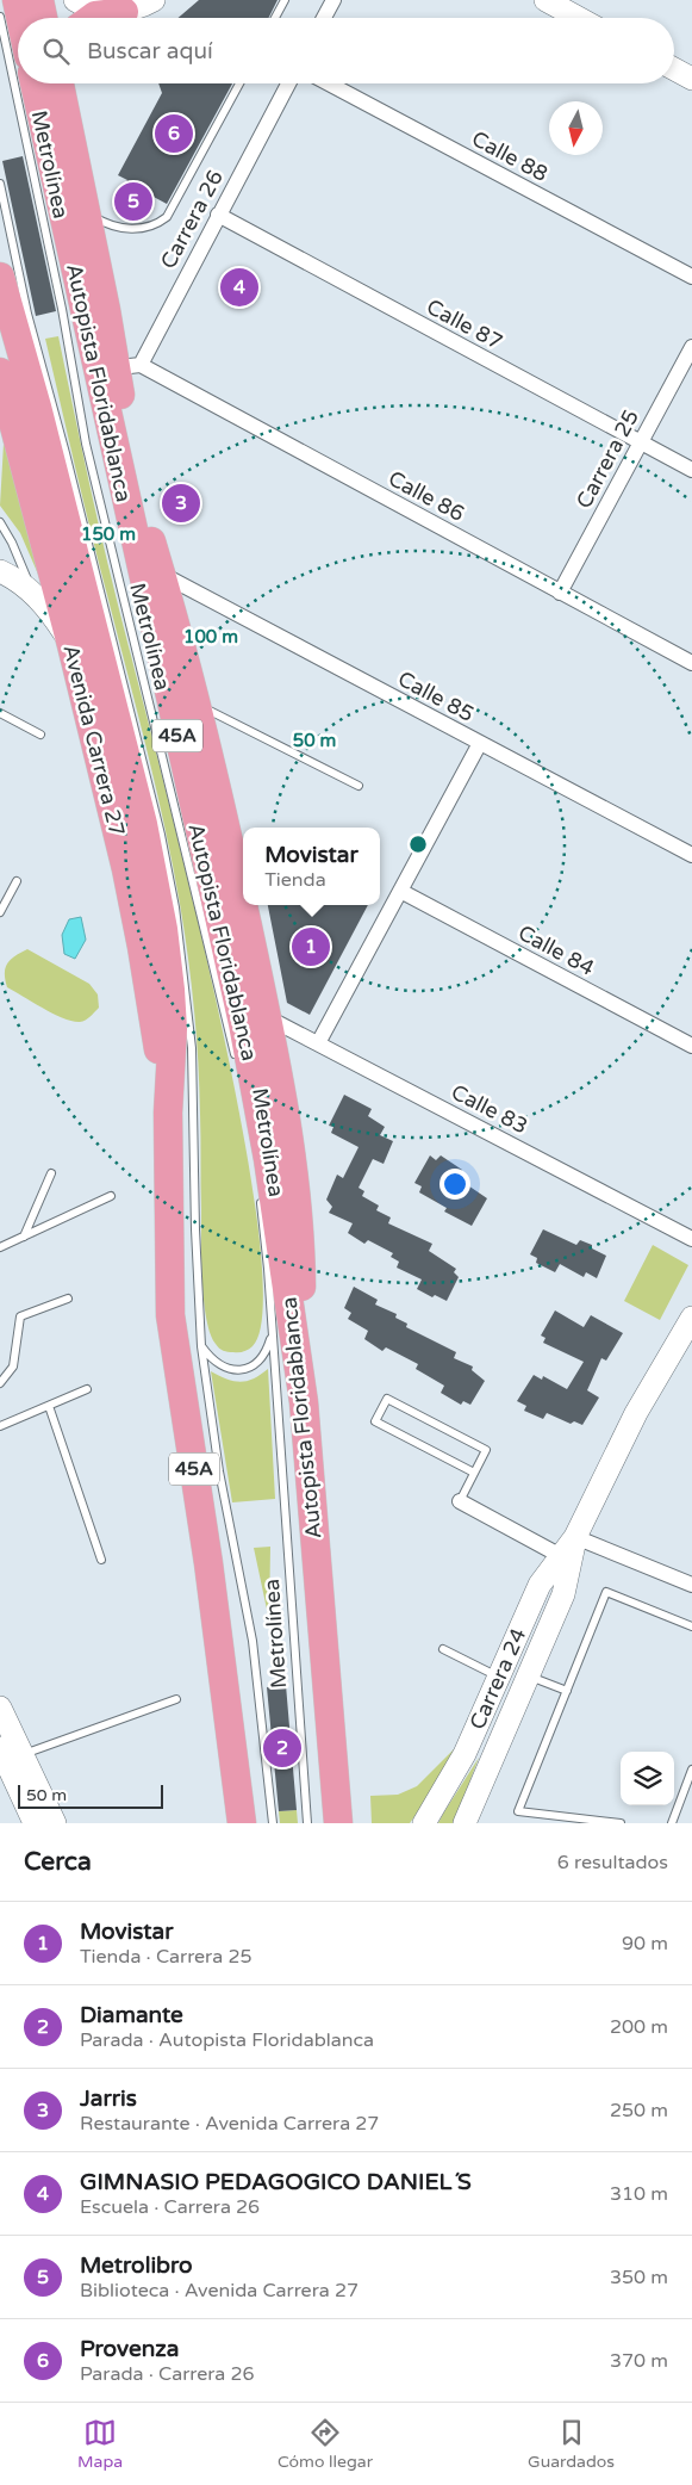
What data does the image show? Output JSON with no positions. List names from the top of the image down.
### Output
{
  "streets": {
    "highway": ["Autopista Floridablanca", "45A", "Avenida Carrera 27"],
    "street": [
      "Calle 88",
      "Carrera 26",
      "Calle 87",
      "Carrera 25",
      "Calle 86",
      "Calle 85",
      "Calle 84",
      "Calle 83",
      "Carrera 24"
    ],
    "lane": ["Metrolínea"]
  },
  "crossings": [
    ["Carrera 26", "Calle 87"],
    ["Carrera 26", "Calle 86"],
    ["Carrera 26", "45A"],
    ["Calle 87", "Carrera 25"],
    ["Autopista Floridablanca", "45A"],
    ["Carrera 25", "Calle 86"],
    ["Calle 86", "45A"],
    ["Calle 85", "45A"],
    ["45A", "Avenida Carrera 27"],
    ["45A", "Calle 83"]
  ],
  "scale_bar": "50 m",
  "north": "bottom",
  "page": {
    "search": "Buscar aquí",
    "pins": [
      "6",
      "5",
      "4",
      "3",
      "1",
      "2"
    ],
    "popup": ["Movistar", "Tienda"],
    "scale": "50 m",
    "heading": ["Cerca", "6 resultados"],
    "list": [
      {
        "mark": "1",
        "name": "Movistar",
        "note": "Tienda · Carrera 25",
        "value": "90 m"
      },
      {
        "mark": "2",
        "name": "Diamante",
        "note": "Parada · Autopista Floridablanca",
        "value": "200 m"
      },
      {
        "mark": "3",
        "name": "Jarris",
        "note": "Restaurante · Avenida Carrera 27",
        "value": "250 m"
      },
      {
        "mark": "4",
        "name": "GIMNASIO PEDAGOGICO DANIEL´S",
        "note": "Escuela · Carrera 26",
        "value": "310 m"
      },
      {
        "mark": "5",
        "name": "Metrolibro",
        "note": "Biblioteca · Avenida Carrera 27",
        "value": "350 m"
      },
      {
        "mark": "6",
        "name": "Provenza",
        "note": "Parada · Carrera 26",
        "value": "370 m"
      }
    ],
    "nav": ["Mapa", "Cómo llegar", "Guardados"]
  },
  "rings": ["150 m", "100 m", "50 m"]
}
